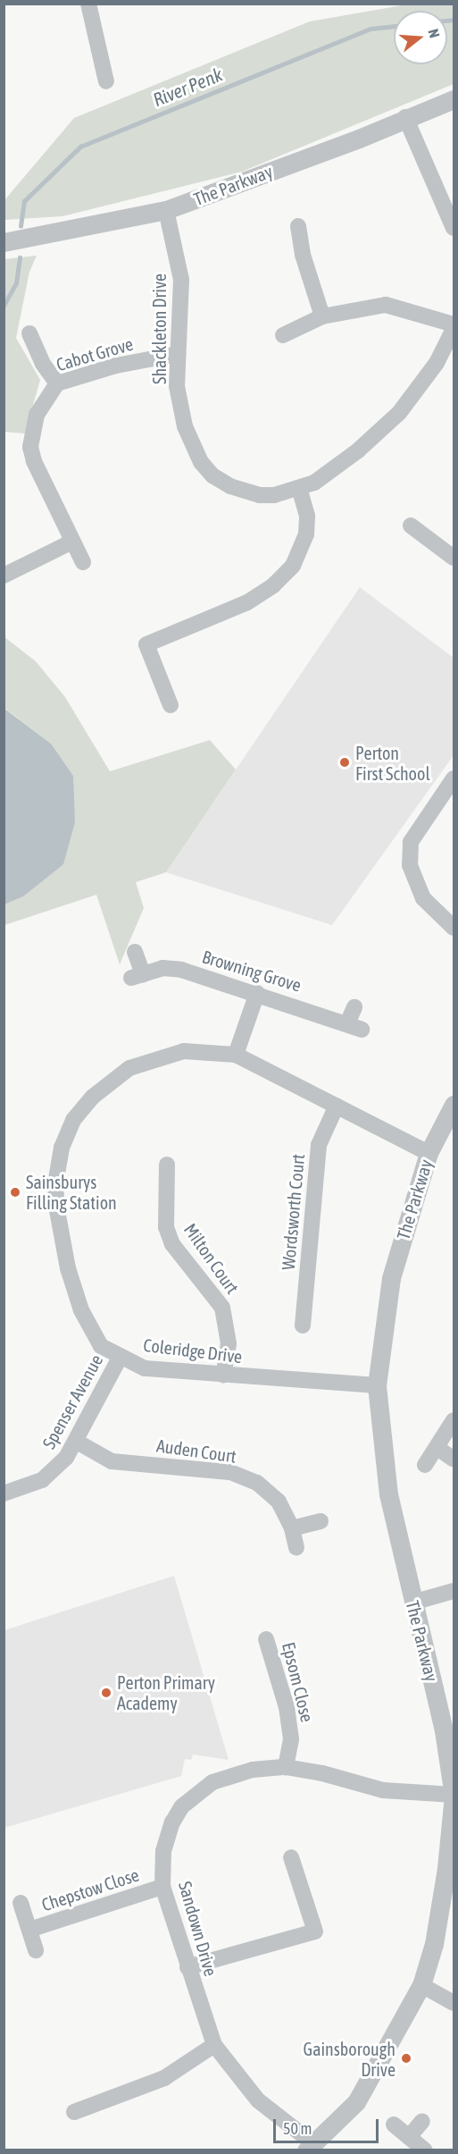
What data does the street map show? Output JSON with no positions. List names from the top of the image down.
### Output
{
  "streets": {
    "street": [
      "The Parkway",
      "Shackleton Drive",
      "Cabot Grove",
      "Browning Grove",
      "Wordsworth Court",
      "Milton Court",
      "Coleridge Drive",
      "Spenser Avenue",
      "Auden Court",
      "Epsom Close",
      "Chepstow Close",
      "Sandown Drive"
    ]
  },
  "crossings": [
    ["The Parkway", "Shackleton Drive"],
    ["The Parkway", "Coleridge Drive"],
    ["The Parkway", "Sandown Drive"],
    ["Shackleton Drive", "Cabot Grove"],
    ["Wordsworth Court", "Coleridge Drive"],
    ["Milton Court", "Coleridge Drive"],
    ["Coleridge Drive", "Spenser Avenue"],
    ["Spenser Avenue", "Auden Court"],
    ["Epsom Close", "Sandown Drive"],
    ["Chepstow Close", "Sandown Drive"]
  ],
  "water": ["River Penk"],
  "places": [
    "Perton First School",
    "Sainsburys Filling Station",
    "Perton Primary Academy",
    "Gainsborough Drive"
  ],
  "scale_bar": "50 m",
  "north": "right"
}
